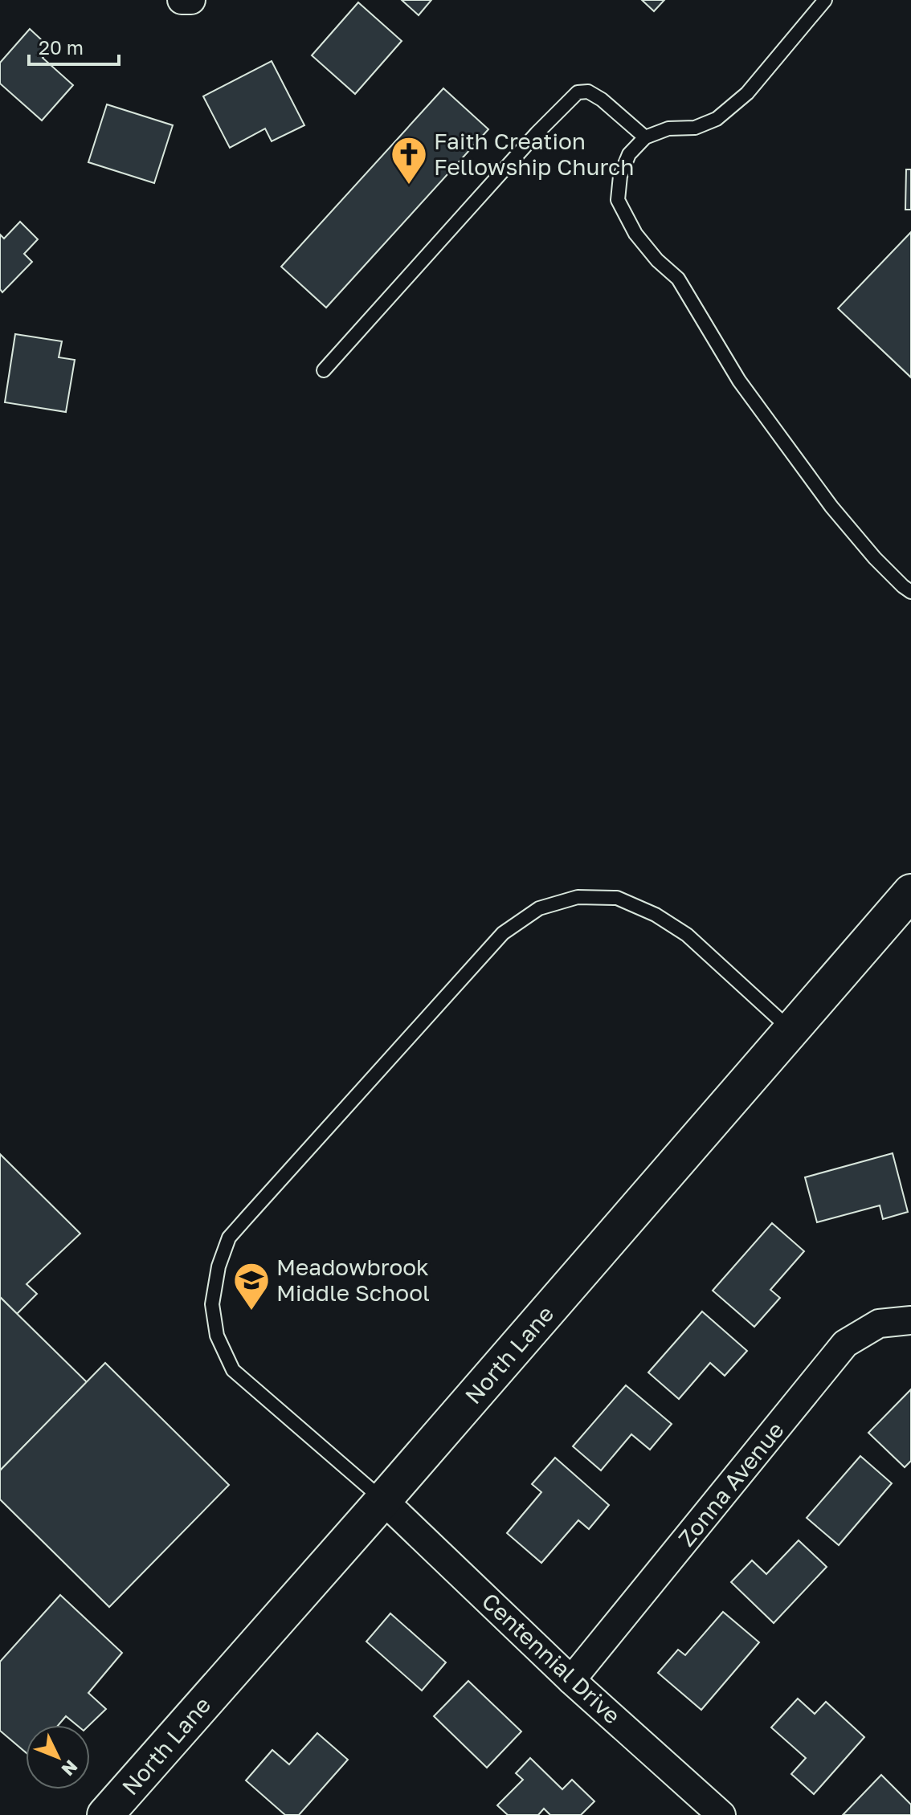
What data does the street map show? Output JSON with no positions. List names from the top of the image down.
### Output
{
  "streets": {
    "street": ["North Lane", "Zonna Avenue", "Centennial Drive"]
  },
  "crossings": [
    ["North Lane", "Centennial Drive"],
    ["Zonna Avenue", "Centennial Drive"]
  ],
  "places": {
    "church": ["Faith Creation Fellowship Church"],
    "school or university": ["Meadowbrook Middle School"]
  },
  "scale_bar": "20 m",
  "north": "bottom right"
}
